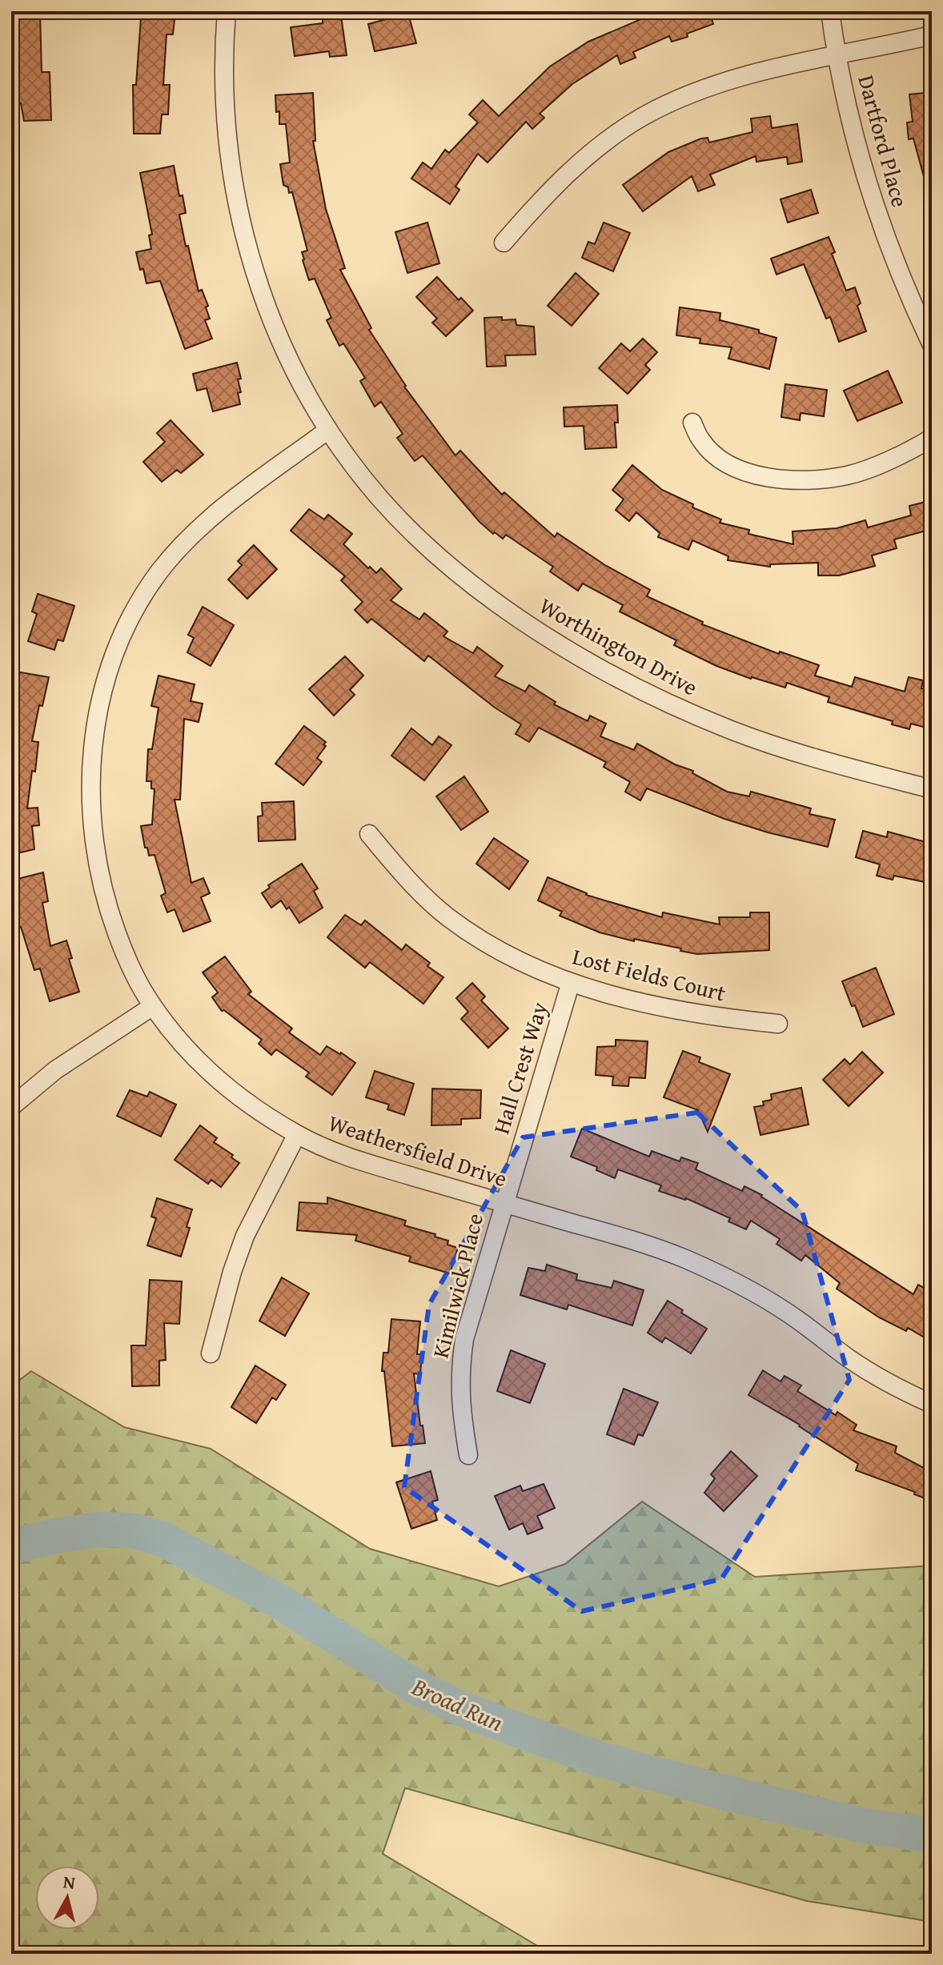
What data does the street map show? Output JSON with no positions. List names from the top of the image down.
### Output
{
  "streets": {
    "street": [
      "Dartford Place",
      "Worthington Drive",
      "Lost Fields Court",
      "Hall Crest Way",
      "Weathersfield Drive",
      "Kimilwick Place"
    ]
  },
  "crossings": [
    ["Worthington Drive", "Weathersfield Drive"],
    ["Lost Fields Court", "Hall Crest Way"],
    ["Hall Crest Way", "Weathersfield Drive"],
    ["Hall Crest Way", "Kimilwick Place"],
    ["Weathersfield Drive", "Kimilwick Place"]
  ],
  "water": ["Broad Run"],
  "north": "top"
}
